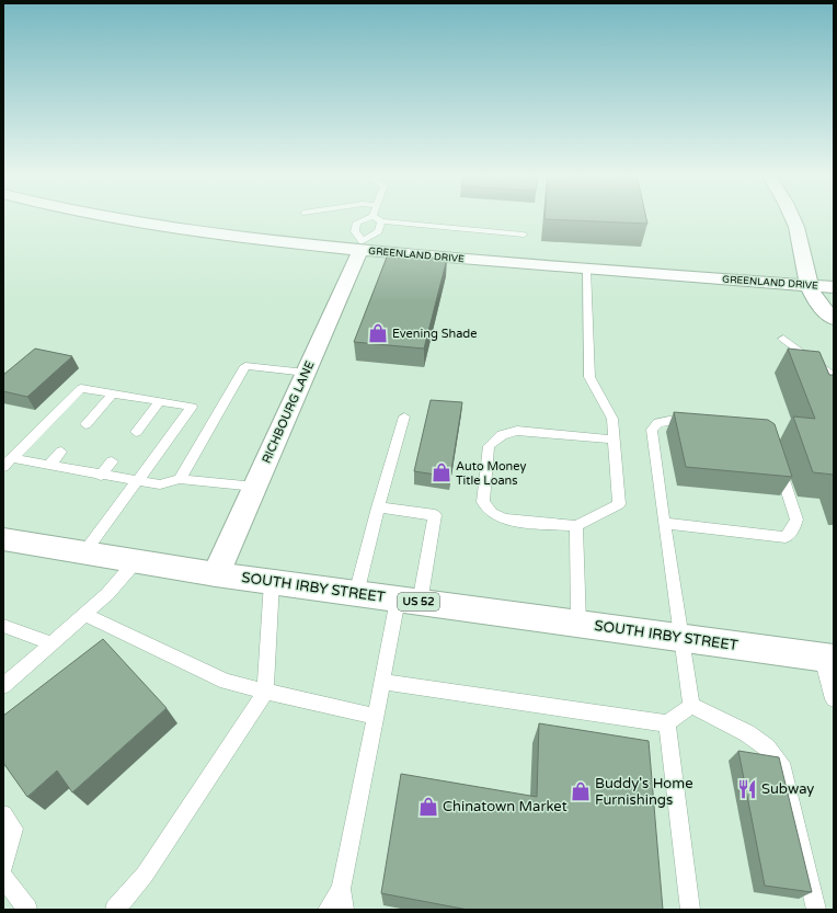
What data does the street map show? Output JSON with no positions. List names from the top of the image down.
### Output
{
  "streets": {
    "street": [
      "GREENLAND DRIVE",
      "RICHBOURG LANE",
      "SOUTH IRBY STREET",
      "US 52"
    ]
  },
  "crossings": [
    ["GREENLAND DRIVE", "RICHBOURG LANE"],
    ["RICHBOURG LANE", "SOUTH IRBY STREET"]
  ],
  "places": {
    "shop": [
      "Evening Shade",
      "Auto Money Title Loans",
      "Buddy's Home Furnishings",
      "Chinatown Market"
    ],
    "restaurant": ["Subway"]
  }
}
